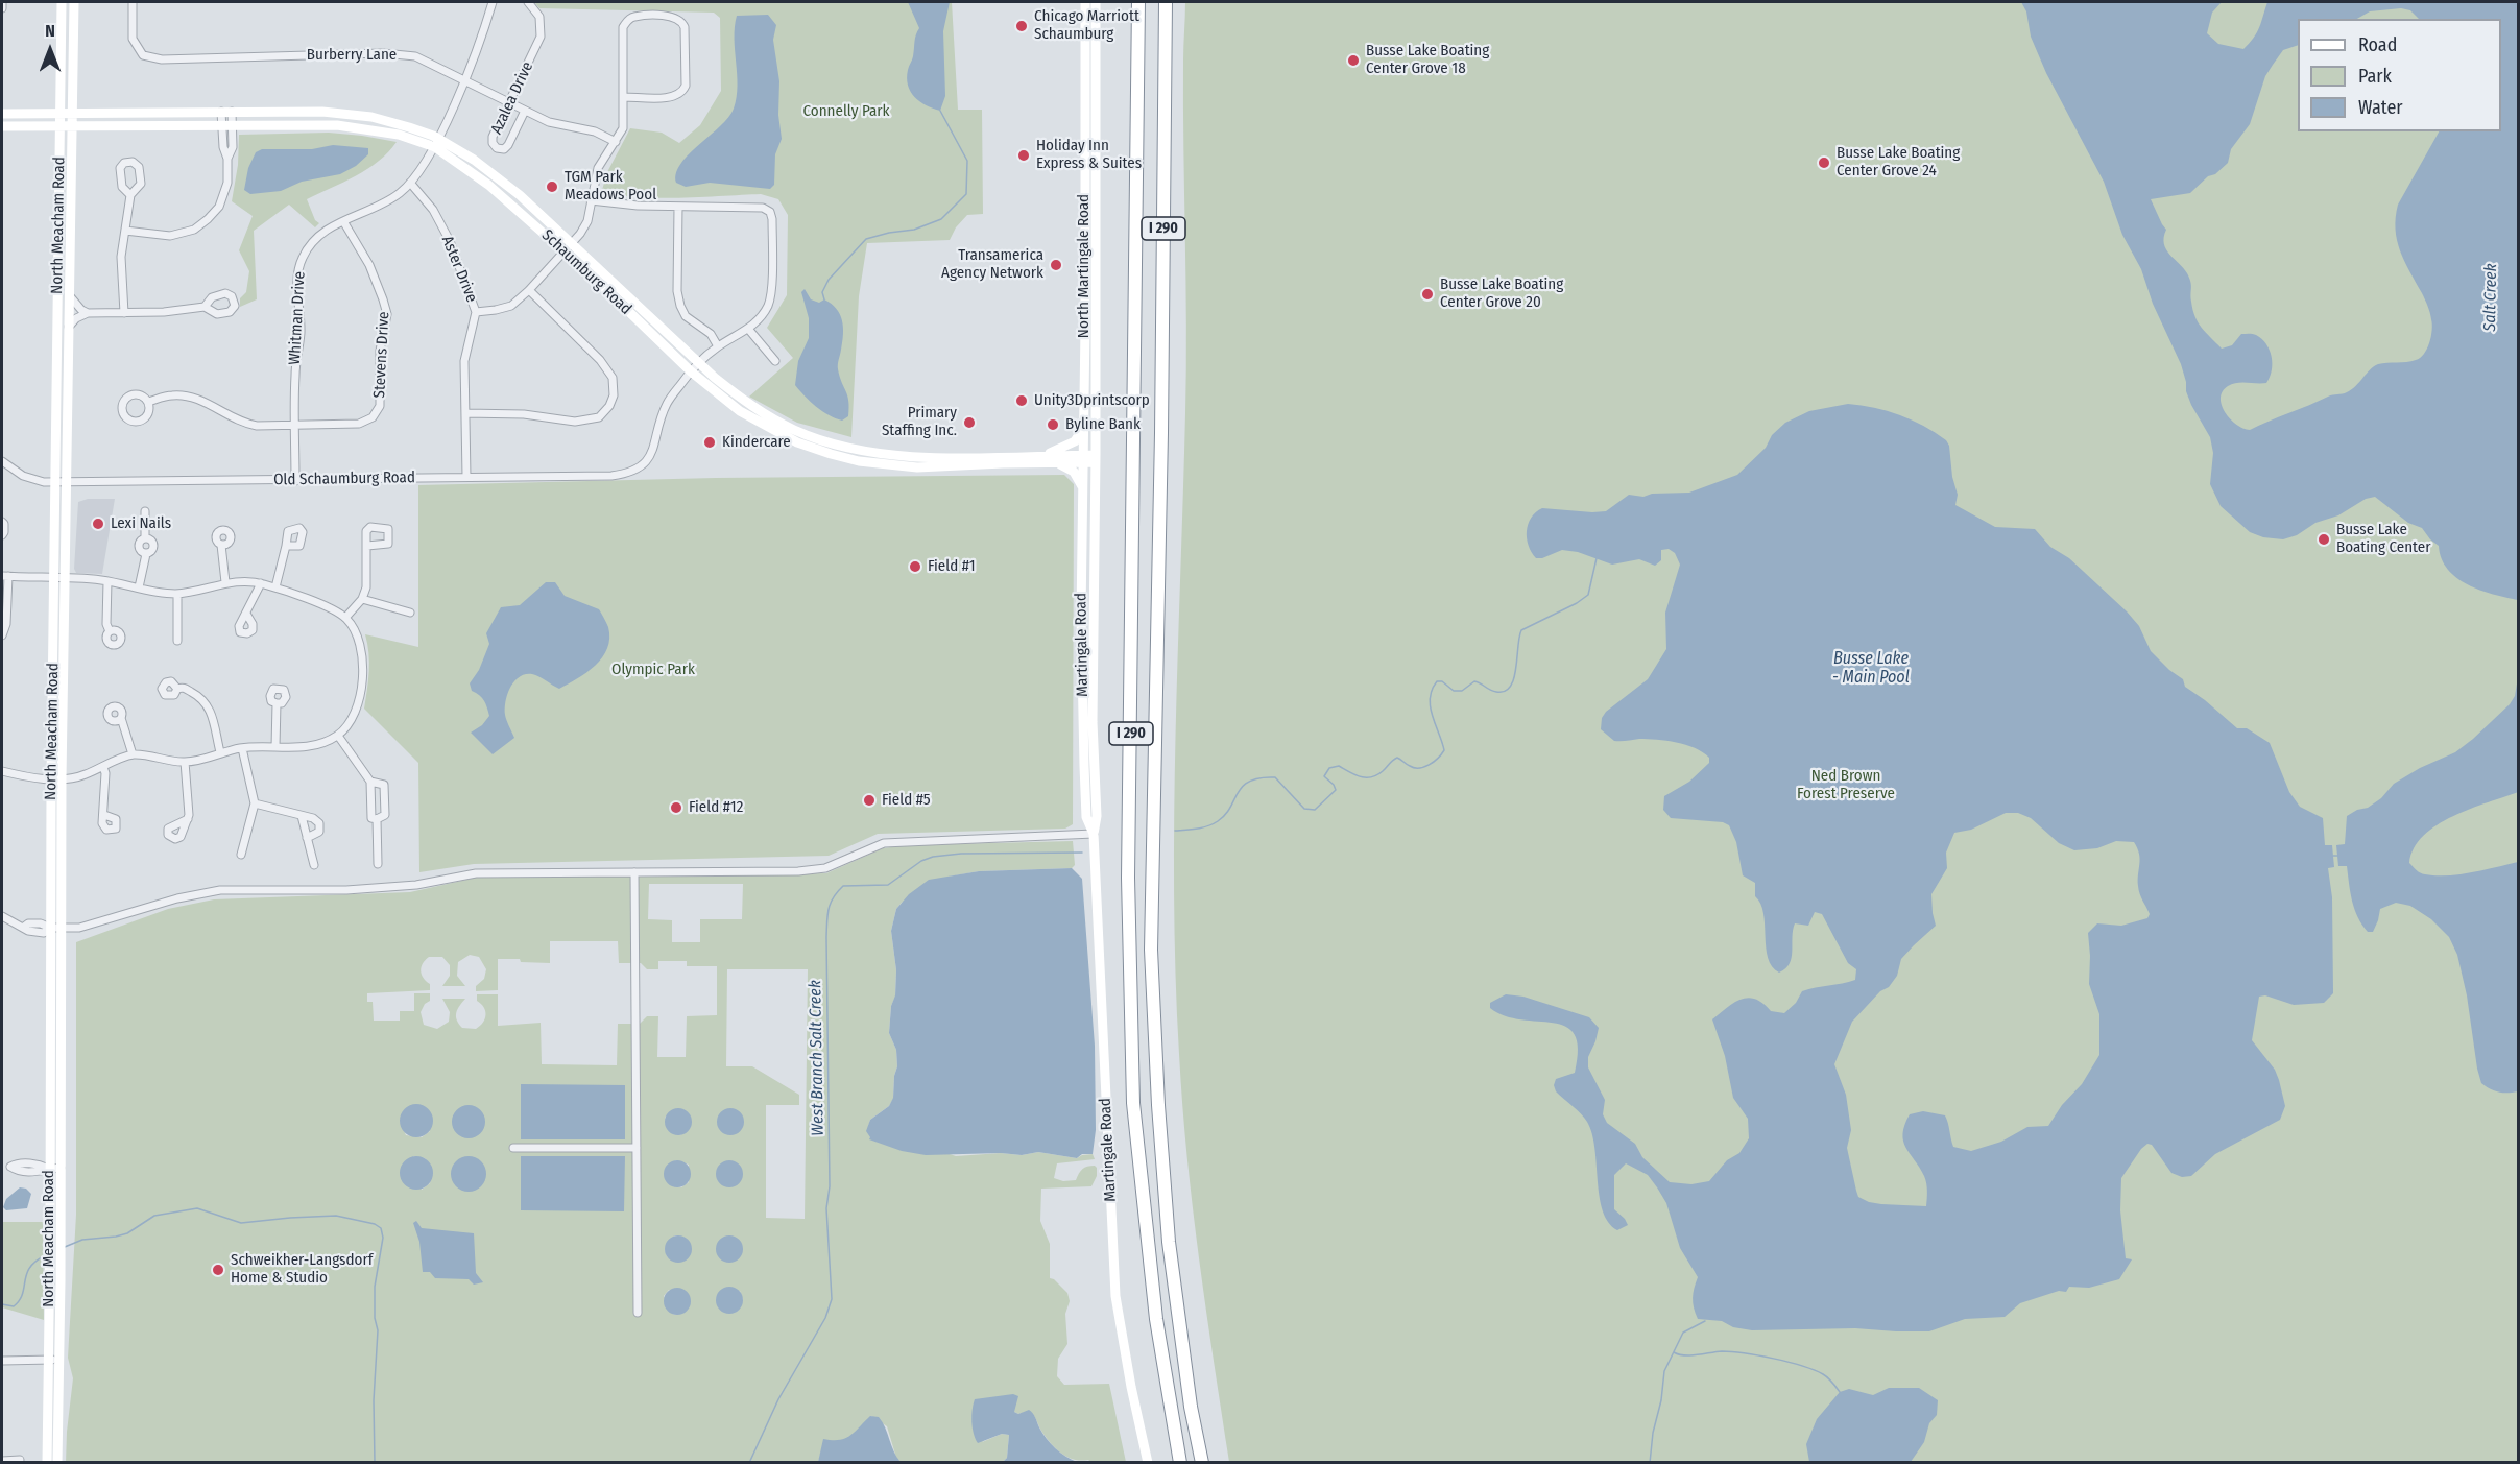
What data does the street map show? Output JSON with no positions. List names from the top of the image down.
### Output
{
  "streets": {
    "highway": ["I 290"],
    "street": [
      "Burberry Lane",
      "Azalea Drive",
      "North Meacham Road",
      "North Martingale Road",
      "Aster Drive",
      "Schaumburg Road",
      "Whitman Drive",
      "Stevens Drive",
      "Old Schaumburg Road",
      "Martingale Road"
    ]
  },
  "crossings": [
    ["Burberry Lane", "Azalea Drive"],
    ["Burberry Lane", "Whitman Drive"],
    ["North Meacham Road", "Schaumburg Road"],
    ["North Meacham Road", "Old Schaumburg Road"],
    ["North Martingale Road", "Schaumburg Road"],
    ["North Martingale Road", "Martingale Road"],
    ["Aster Drive", "Whitman Drive"],
    ["Aster Drive", "Old Schaumburg Road"],
    ["Schaumburg Road", "Whitman Drive"],
    ["Schaumburg Road", "Old Schaumburg Road"],
    ["Schaumburg Road", "Martingale Road"],
    ["Whitman Drive", "Stevens Drive"],
    ["Whitman Drive", "Old Schaumburg Road"]
  ],
  "water": ["Salt Creek", "Busse Lake - Main Pool", "West Branch Salt Creek"],
  "parks": ["Connelly Park", "Olympic Park", "Ned Brown Forest Preserve"],
  "places": [
    "Chicago Marriott Schaumburg",
    "Busse Lake Boating Center Grove 18",
    "Holiday Inn Express & Suites",
    "Busse Lake Boating Center Grove 24",
    "TGM Park Meadows Pool",
    "Transamerica Agency Network",
    "Busse Lake Boating Center Grove 20",
    "Unity3Dprintscorp",
    "Primary Staffing Inc.",
    "Byline Bank",
    "Kindercare",
    "Lexi Nails",
    "Busse Lake Boating Center",
    "Field #1",
    "Field #5",
    "Field #12",
    "Schweikher-Langsdorf Home & Studio"
  ],
  "legend": ["Road", "Park", "Water"],
  "north": "top"
}
